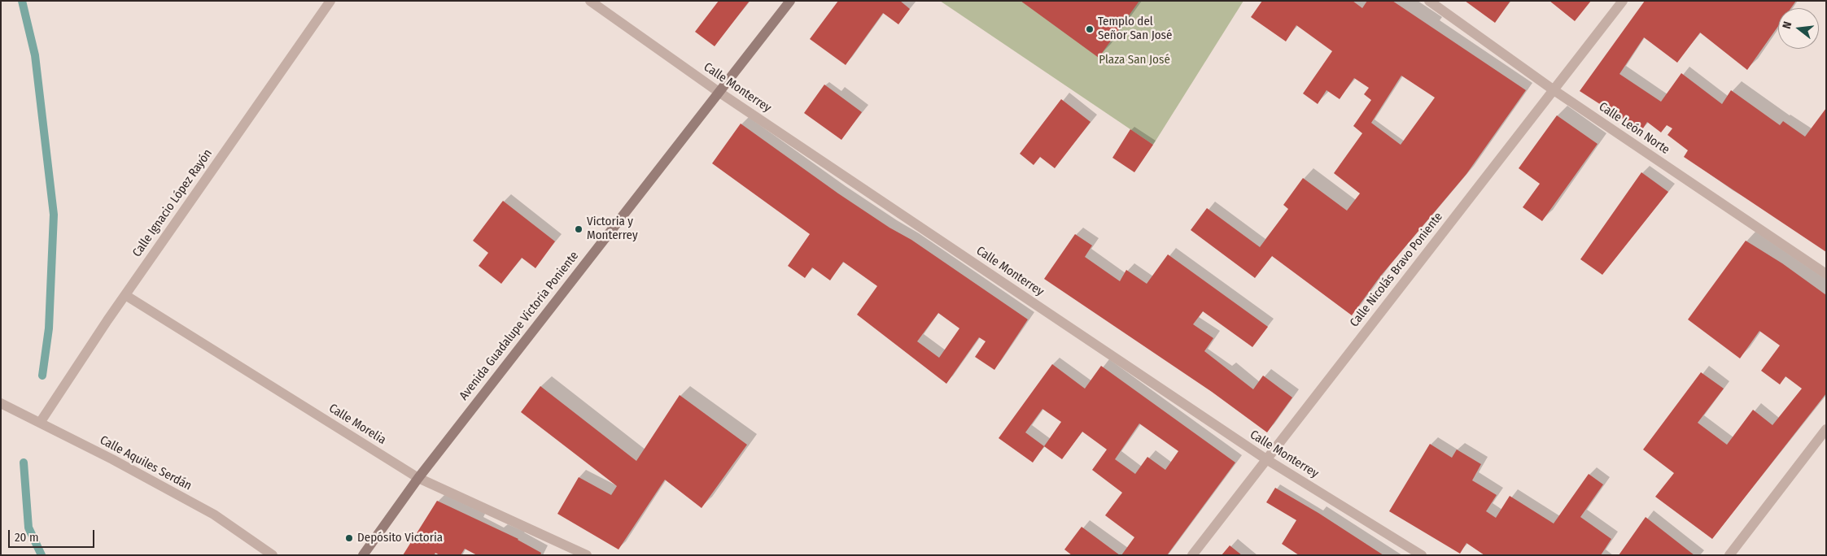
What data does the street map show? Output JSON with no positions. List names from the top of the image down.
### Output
{
  "streets": {
    "main road": ["Avenida Guadalupe Victoria Poniente"],
    "street": [
      "Calle Monterrey",
      "Calle León Norte",
      "Calle Ignacio López Rayón",
      "Calle Nicolás Bravo Poniente",
      "Calle Morelia",
      "Calle Aquiles Serdán"
    ]
  },
  "crossings": [
    ["Calle Monterrey", "Calle Nicolás Bravo Poniente"],
    ["Calle Monterrey", "Avenida Guadalupe Victoria Poniente"],
    ["Calle León Norte", "Calle Nicolás Bravo Poniente"],
    ["Calle Ignacio López Rayón", "Calle Morelia"],
    ["Calle Ignacio López Rayón", "Calle Aquiles Serdán"],
    ["Avenida Guadalupe Victoria Poniente", "Calle Morelia"]
  ],
  "parks": ["Plaza San José"],
  "places": ["Templo del Señor San José", "Victoria y Monterrey", "Depósito Victoria"],
  "scale_bar": "20 m",
  "north": "left"
}
